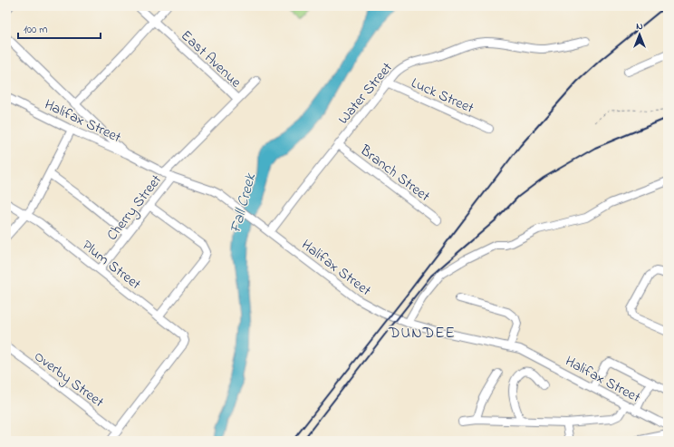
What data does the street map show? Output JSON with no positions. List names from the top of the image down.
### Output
{
  "streets": {
    "street": [
      "East Avenue",
      "Water Street",
      "Luck Street",
      "Halifax Street",
      "Branch Street",
      "Cherry Street",
      "Plum Street",
      "Overby Street"
    ]
  },
  "crossings": [
    ["Water Street", "Luck Street"],
    ["Water Street", "Halifax Street"],
    ["Water Street", "Branch Street"],
    ["Halifax Street", "Cherry Street"],
    ["Cherry Street", "Plum Street"],
    ["Plum Street", "Overby Street"]
  ],
  "districts": ["DUNDEE"],
  "water": ["Fall Creek"],
  "scale_bar": "100 m",
  "north": "top"
}
